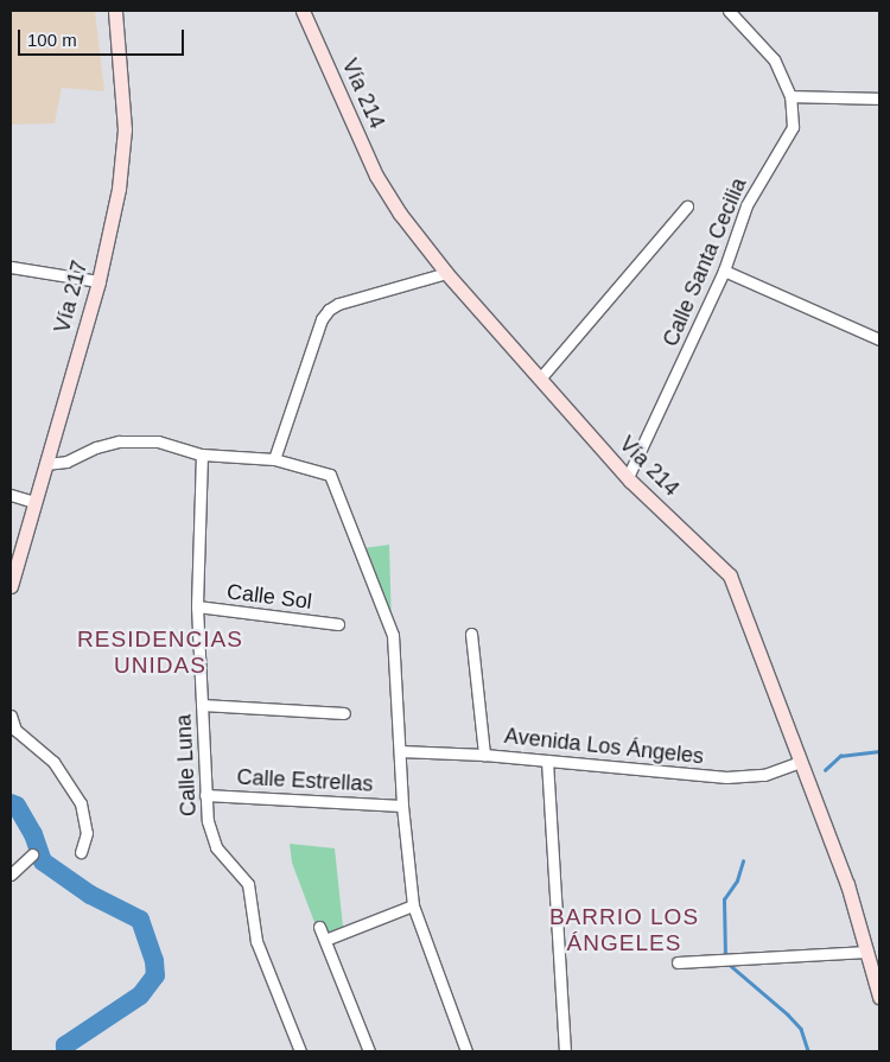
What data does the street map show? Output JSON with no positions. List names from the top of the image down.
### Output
{
  "streets": {
    "main road": ["Vía 214", "Vía 217"],
    "street": [
      "Calle Santa Cecilia",
      "Calle Sol",
      "Avenida Los Ángeles",
      "Calle Luna",
      "Calle Estrellas"
    ]
  },
  "crossings": [
    ["Vía 214", "Calle Santa Cecilia"],
    ["Vía 214", "Avenida Los Ángeles"],
    ["Calle Sol", "Calle Luna"],
    ["Calle Luna", "Calle Estrellas"]
  ],
  "districts": ["RESIDENCIAS UNIDAS", "BARRIO LOS ÁNGELES"],
  "scale_bar": "100 m"
}
